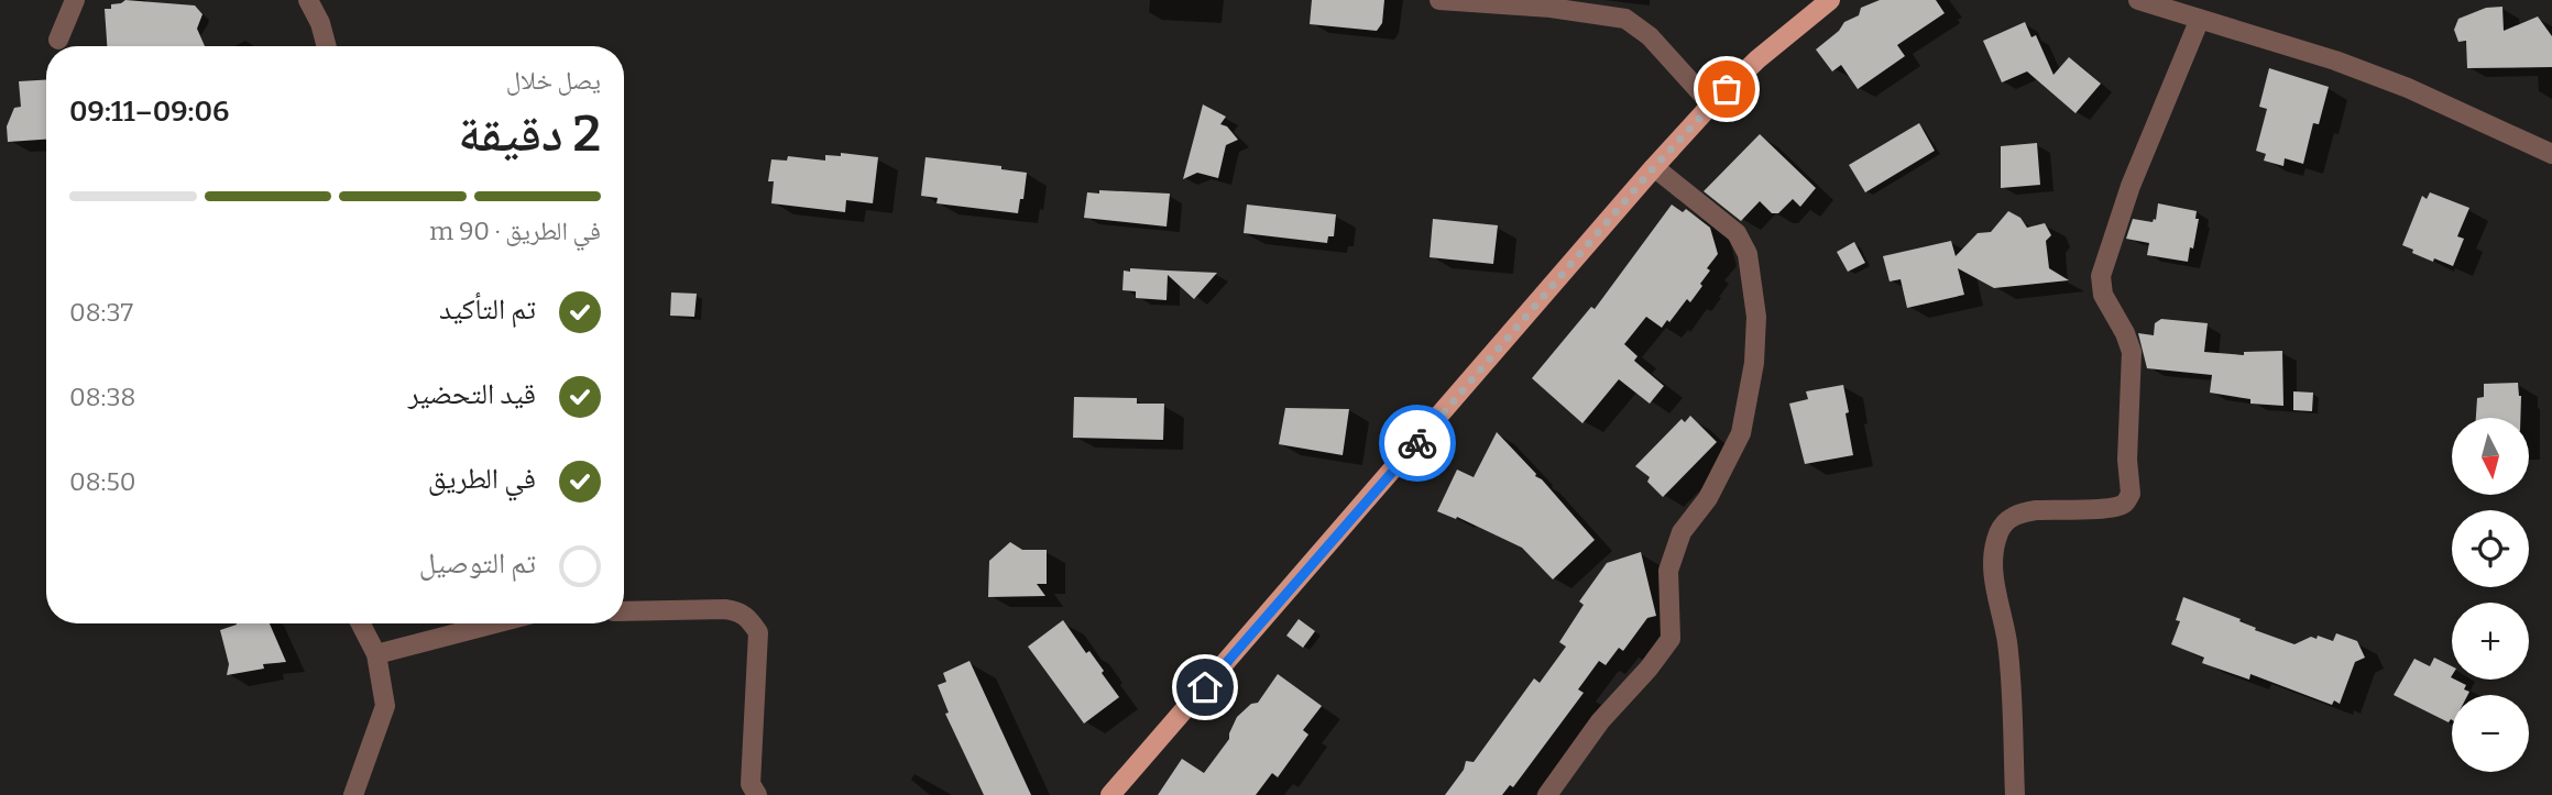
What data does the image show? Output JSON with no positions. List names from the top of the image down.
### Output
{
  "north": "bottom",
  "page": {
    "heading": ["2 دقيقة", "يصل خلال", "09:06–09:11"],
    "bar": "في الطريق · 90 m",
    "list": [
      ["تم التأكيد", "08:37"],
      ["قيد التحضير", "08:38"],
      ["في الطريق", "08:50"],
      "تم التوصيل"
    ],
    "map_buttons": ["+", "−"]
  }
}
